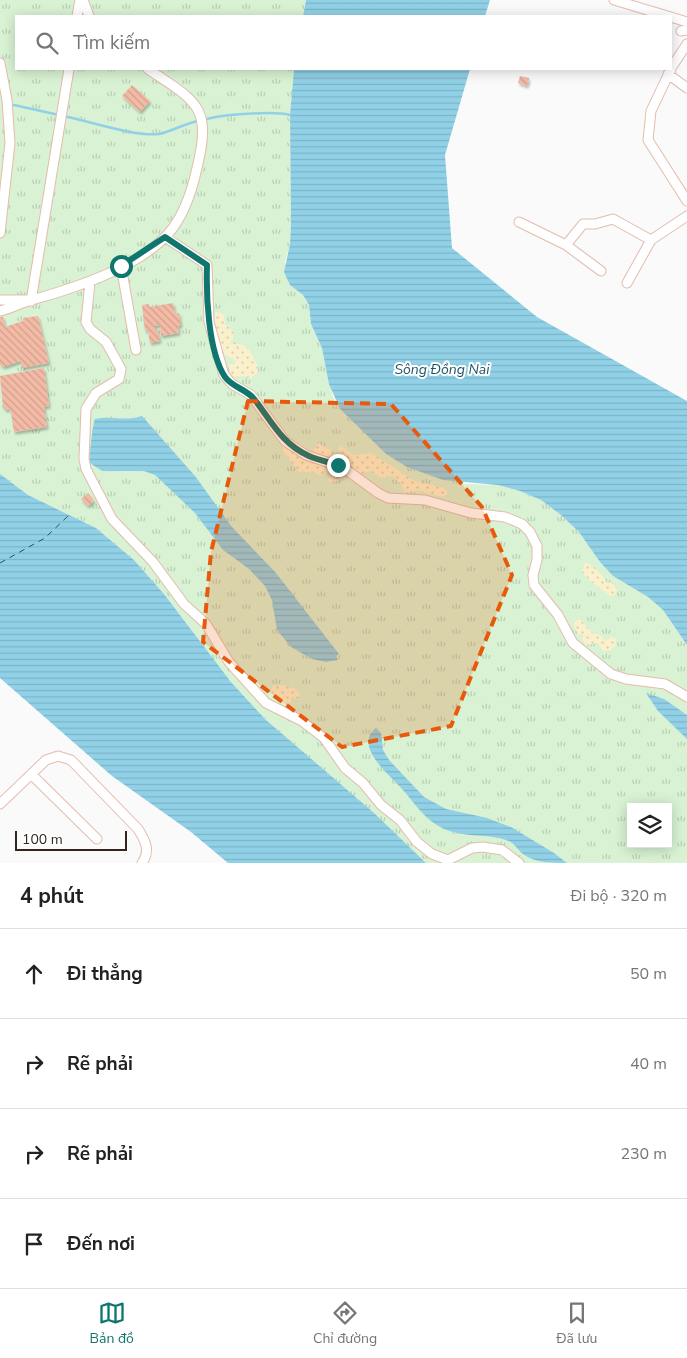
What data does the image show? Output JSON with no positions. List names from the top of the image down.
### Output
{
  "water": ["Sông Đồng Nai"],
  "scale_bar": "100 m",
  "page": {
    "search": "Tìm kiếm",
    "scale": "100 m",
    "heading": ["4 phút", "Đi bộ · 320 m"],
    "list": [
      ["Đi thẳng", "50 m"],
      ["Rẽ phải", "40 m"],
      ["Rẽ phải", "230 m"],
      "Đến nơi"
    ],
    "nav": ["Bản đồ", "Chỉ đường", "Đã lưu"]
  }
}
